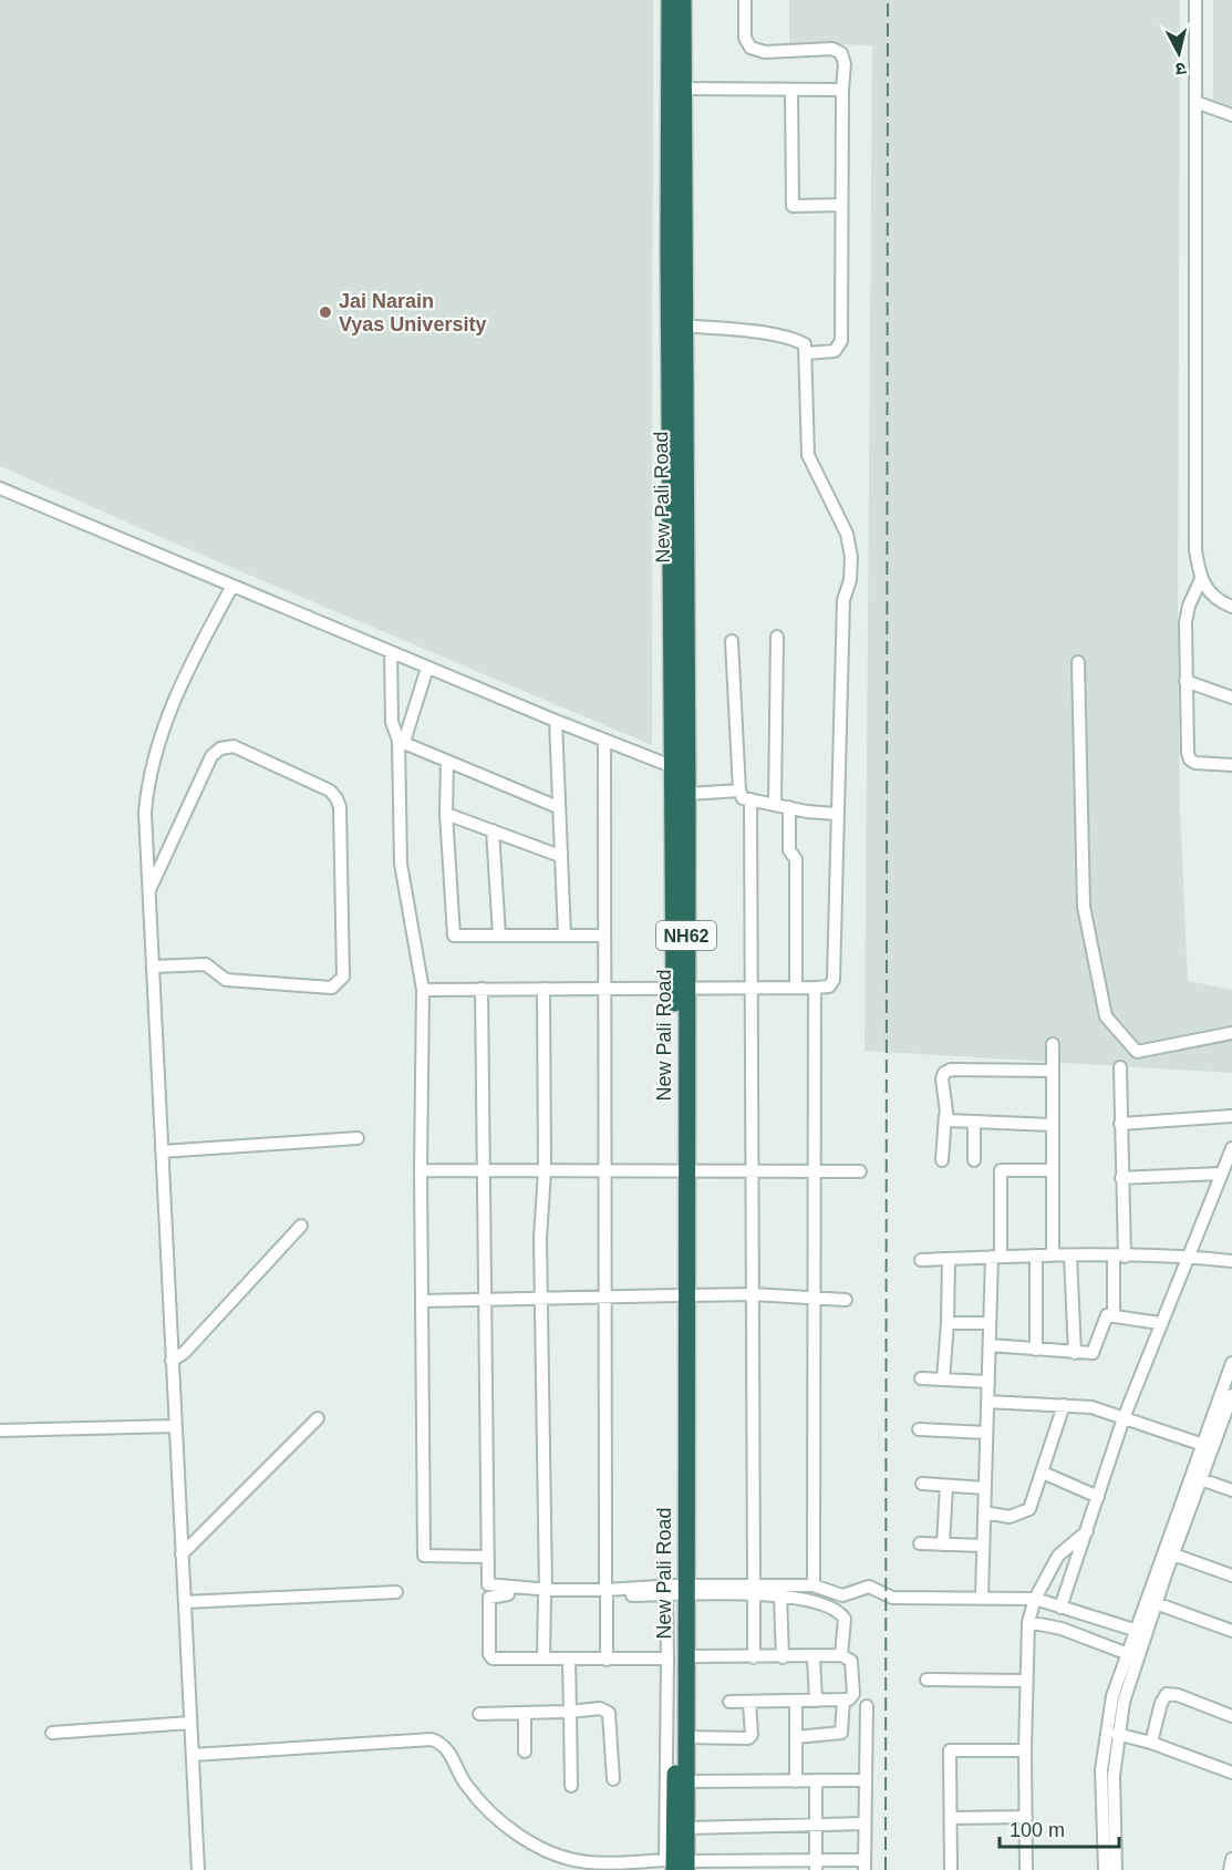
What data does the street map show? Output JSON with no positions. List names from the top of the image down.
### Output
{
  "streets": {
    "highway": ["New Pali Road", "NH62"]
  },
  "places": ["Jai Narain Vyas University"],
  "scale_bar": "100 m",
  "north": "bottom"
}
